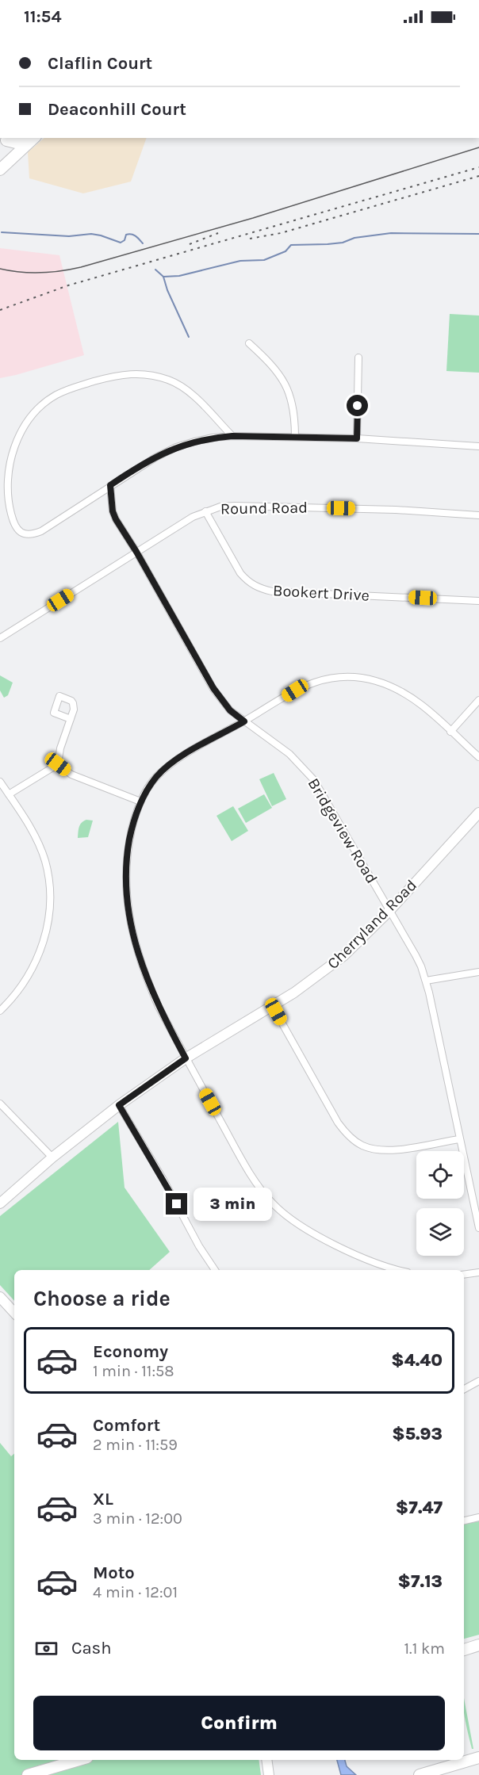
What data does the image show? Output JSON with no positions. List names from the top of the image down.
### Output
{
  "streets": {
    "street": [
      "Round Road",
      "Bookert Drive",
      "Bridgeview Road",
      "Cherryland Road"
    ]
  },
  "crossings": [
    ["Round Road", "Bookert Drive"],
    ["Round Road", "Bridgeview Road"],
    ["Bridgeview Road", "Cherryland Road"]
  ],
  "page": {
    "status": "11:54",
    "banner": ["Claflin Court", "Deaconhill Court"],
    "bubble": "3 min",
    "heading": "Choose a ride",
    "list": [
      {
        "name": "Economy",
        "note": "1 min · 11:58",
        "value": "$4.40"
      },
      {
        "name": "Comfort",
        "note": "2 min · 11:59",
        "value": "$5.93"
      },
      {
        "name": "XL",
        "note": "3 min · 12:00",
        "value": "$7.47"
      },
      {
        "name": "Moto",
        "note": "4 min · 12:01",
        "value": "$7.13"
      }
    ],
    "pay": ["Cash", "1.1 km"],
    "buttons": "Confirm"
  }
}
